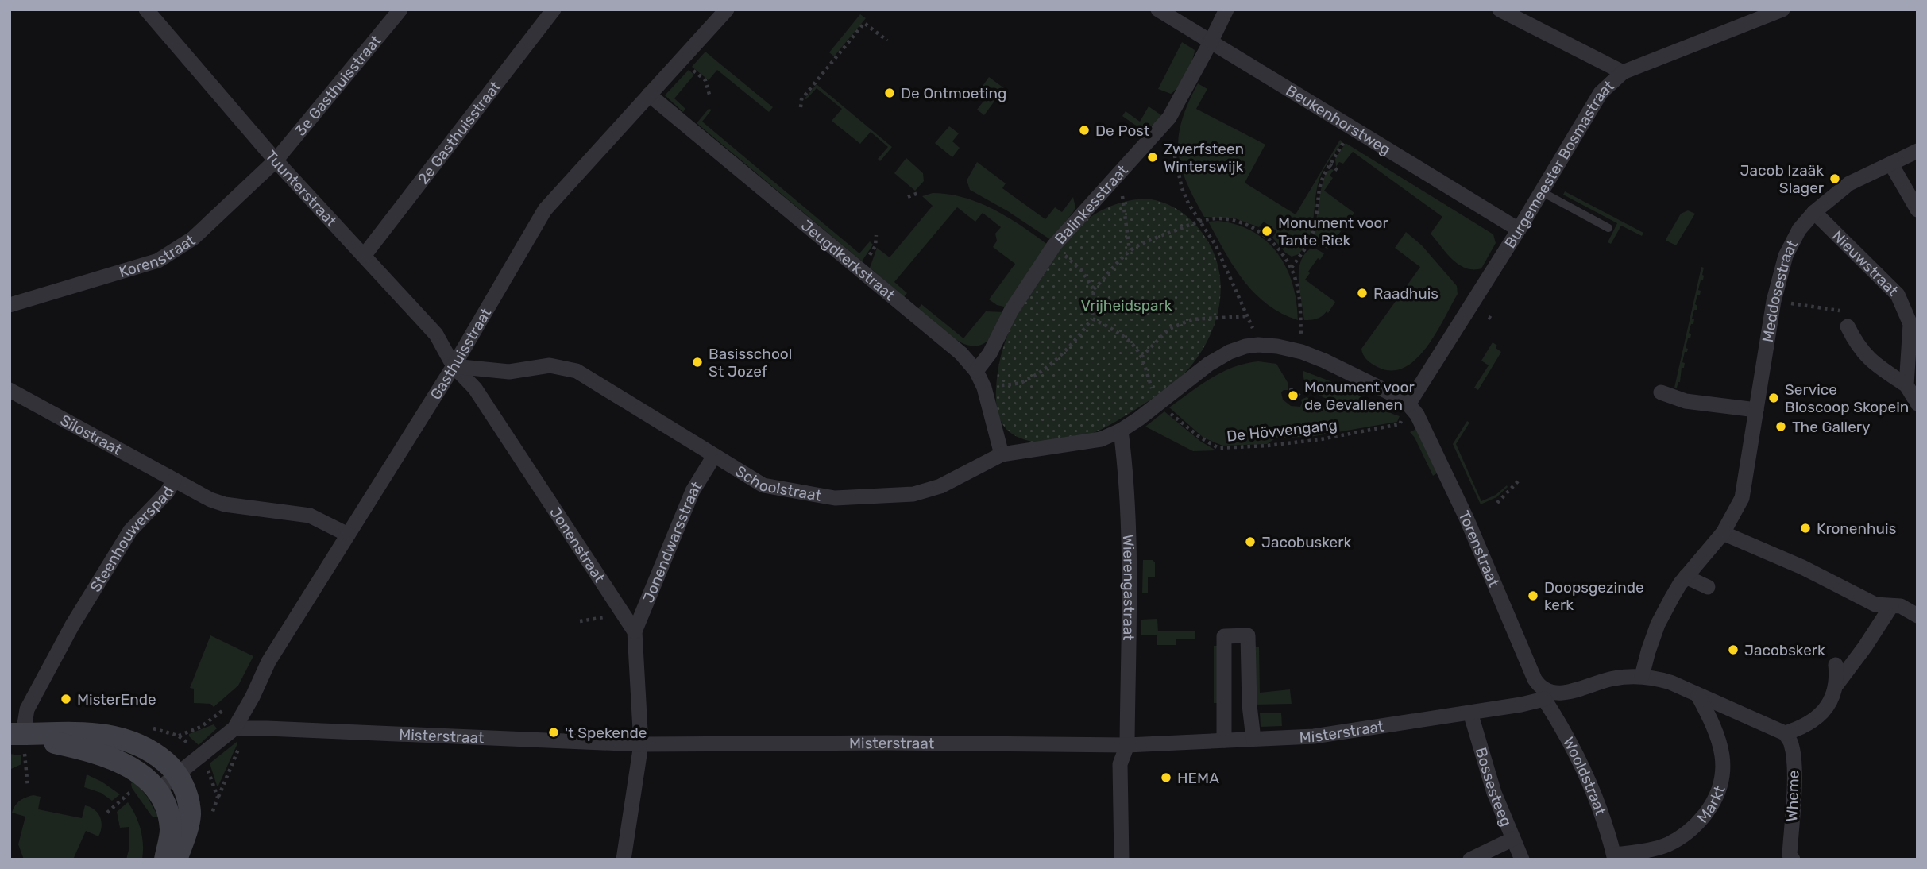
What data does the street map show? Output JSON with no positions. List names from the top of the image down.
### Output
{
  "streets": {
    "street": [
      "3e Gasthuisstraat",
      "Beukenhorstweg",
      "2e Gasthuisstraat",
      "Burgemeester Bosmastraat",
      "Tuunterstraat",
      "Balinkesstraat",
      "Korenstraat",
      "Jeugdkerkstraat",
      "Nieuwstraat",
      "Meddosestraat",
      "Gasthuisstraat",
      "Silostraat",
      "Schoolstraat",
      "Steenhouwerspad",
      "Jonendwarsstraat",
      "Jonenstraat",
      "Torenstraat",
      "Wierengastraat",
      "Misterstraat",
      "Wooldstraat",
      "Bossesteeg",
      "Wheme",
      "Markt"
    ],
    "path": ["De Hövvengang"]
  },
  "crossings": [
    ["3e Gasthuisstraat", "Tuunterstraat"],
    ["3e Gasthuisstraat", "Korenstraat"],
    ["Beukenhorstweg", "Burgemeester Bosmastraat"],
    ["Beukenhorstweg", "Balinkesstraat"],
    ["2e Gasthuisstraat", "Tuunterstraat"],
    ["Burgemeester Bosmastraat", "De Hövvengang"],
    ["Burgemeester Bosmastraat", "Torenstraat"],
    ["Tuunterstraat", "Korenstraat"],
    ["Tuunterstraat", "Gasthuisstraat"],
    ["Tuunterstraat", "Schoolstraat"],
    ["Tuunterstraat", "Jonenstraat"],
    ["Balinkesstraat", "Jeugdkerkstraat"],
    ["Jeugdkerkstraat", "Gasthuisstraat"],
    ["Jeugdkerkstraat", "Schoolstraat"],
    ["Nieuwstraat", "Meddosestraat"],
    ["Gasthuisstraat", "Schoolstraat"],
    ["Gasthuisstraat", "Steenhouwerspad"],
    ["Gasthuisstraat", "Jonenstraat"],
    ["Gasthuisstraat", "Misterstraat"],
    ["De Hövvengang", "Schoolstraat"],
    ["De Hövvengang", "Torenstraat"],
    ["Silostraat", "Steenhouwerspad"],
    ["Schoolstraat", "Jonendwarsstraat"],
    ["Schoolstraat", "Jonenstraat"],
    ["Schoolstraat", "Wierengastraat"],
    ["Jonendwarsstraat", "Jonenstraat"],
    ["Jonenstraat", "Misterstraat"],
    ["Torenstraat", "Misterstraat"],
    ["Torenstraat", "Wooldstraat"],
    ["Wierengastraat", "Misterstraat"],
    ["Misterstraat", "Wooldstraat"],
    ["Misterstraat", "Bossesteeg"],
    ["Wooldstraat", "Markt"]
  ],
  "parks": ["Vrijheidspark"],
  "places": [
    "De Ontmoeting",
    "De Post",
    "Zwerfsteen Winterswijk",
    "Jacob Izaäk Slager",
    "Monument voor Tante Riek",
    "Raadhuis",
    "Basisschool St Jozef",
    "Monument voor de Gevallenen",
    "Service Bioscoop Skopein",
    "The Gallery",
    "Kronenhuis",
    "Jacobuskerk",
    "Doopsgezinde kerk",
    "Jacobskerk",
    "MisterEnde",
    "'t Spekende",
    "HEMA"
  ]
}
